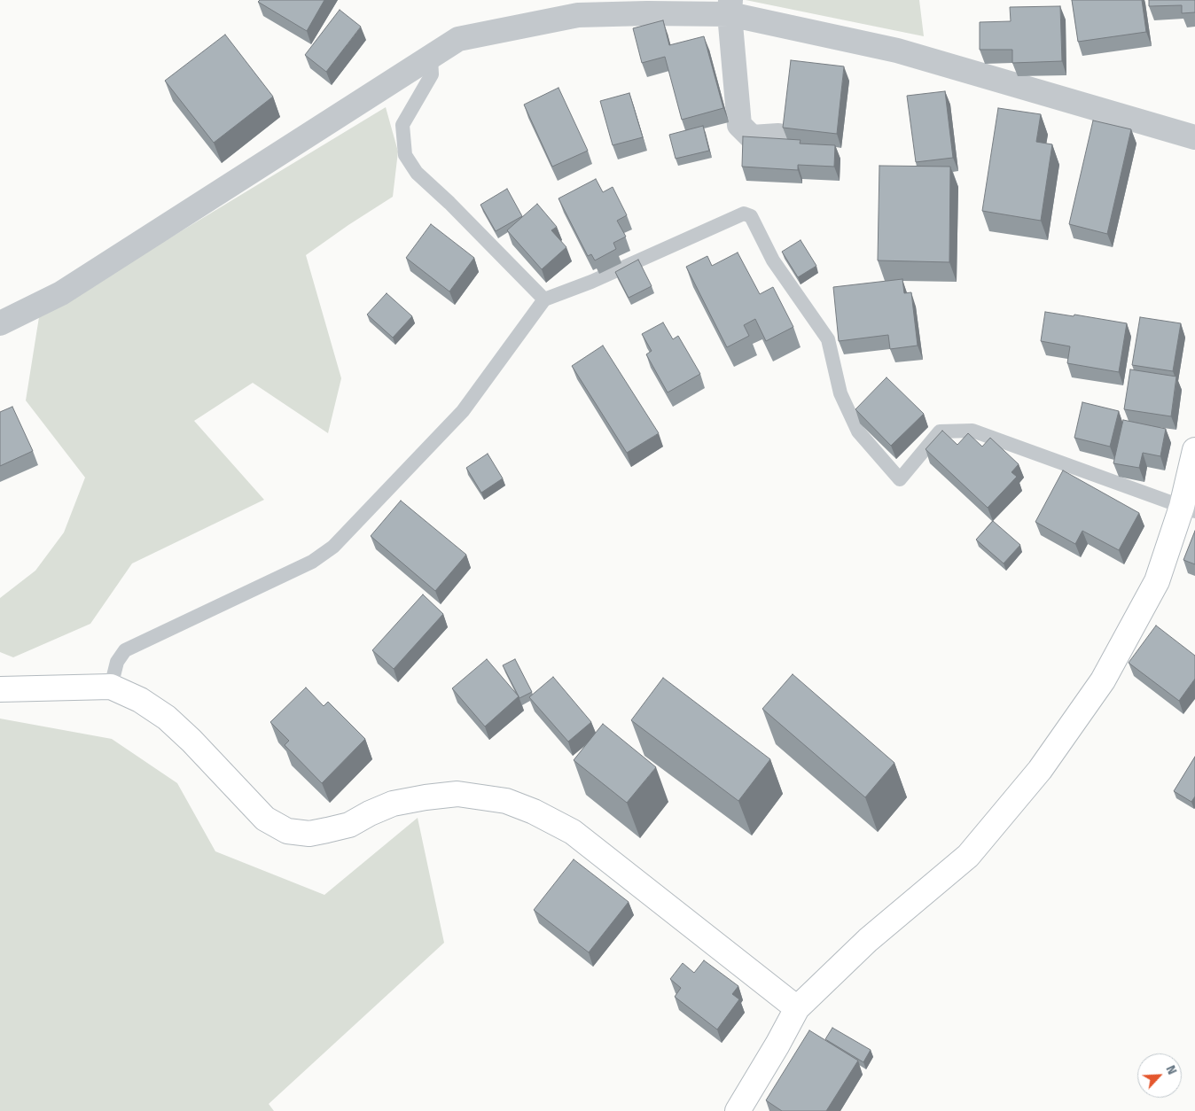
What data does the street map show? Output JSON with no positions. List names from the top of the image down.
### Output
{
  "north": "top right"
}
